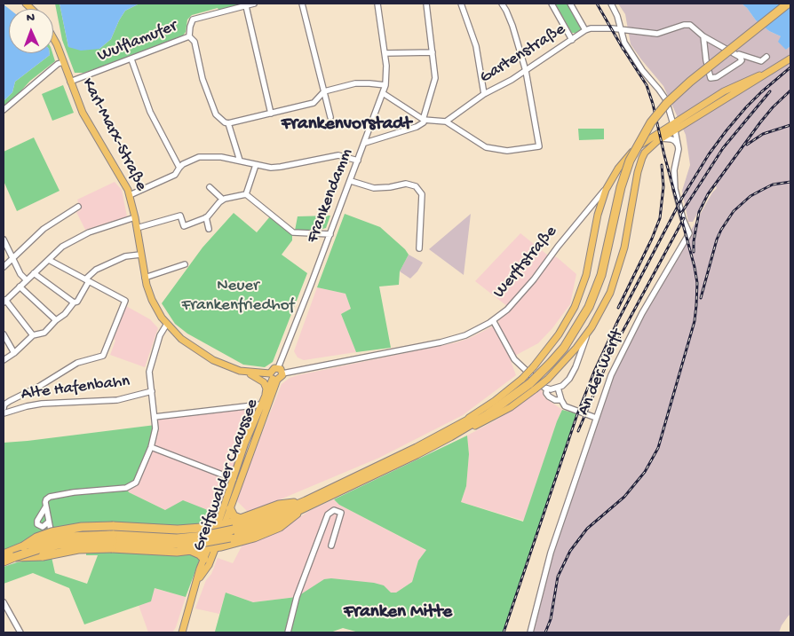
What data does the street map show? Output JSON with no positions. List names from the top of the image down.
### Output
{
  "streets": {
    "main road": ["Karl-Marx-Straße", "Werftstraße", "Greifswalder Chaussee"],
    "street": [
      "Wulflamufer",
      "Gartenstraße",
      "Frankendamm",
      "An der Werft",
      "Alte Hafenbahn"
    ]
  },
  "crossings": [
    ["Wulflamufer", "Karl-Marx-Straße"],
    ["Gartenstraße", "An der Werft"],
    ["Karl-Marx-Straße", "Greifswalder Chaussee"],
    ["Frankendamm", "Werftstraße"],
    ["Werftstraße", "An der Werft"]
  ],
  "districts": ["Frankenvorstadt", "Franken Mitte"],
  "parks": ["Neuer Frankenfriedhof"],
  "north": "top"
}
